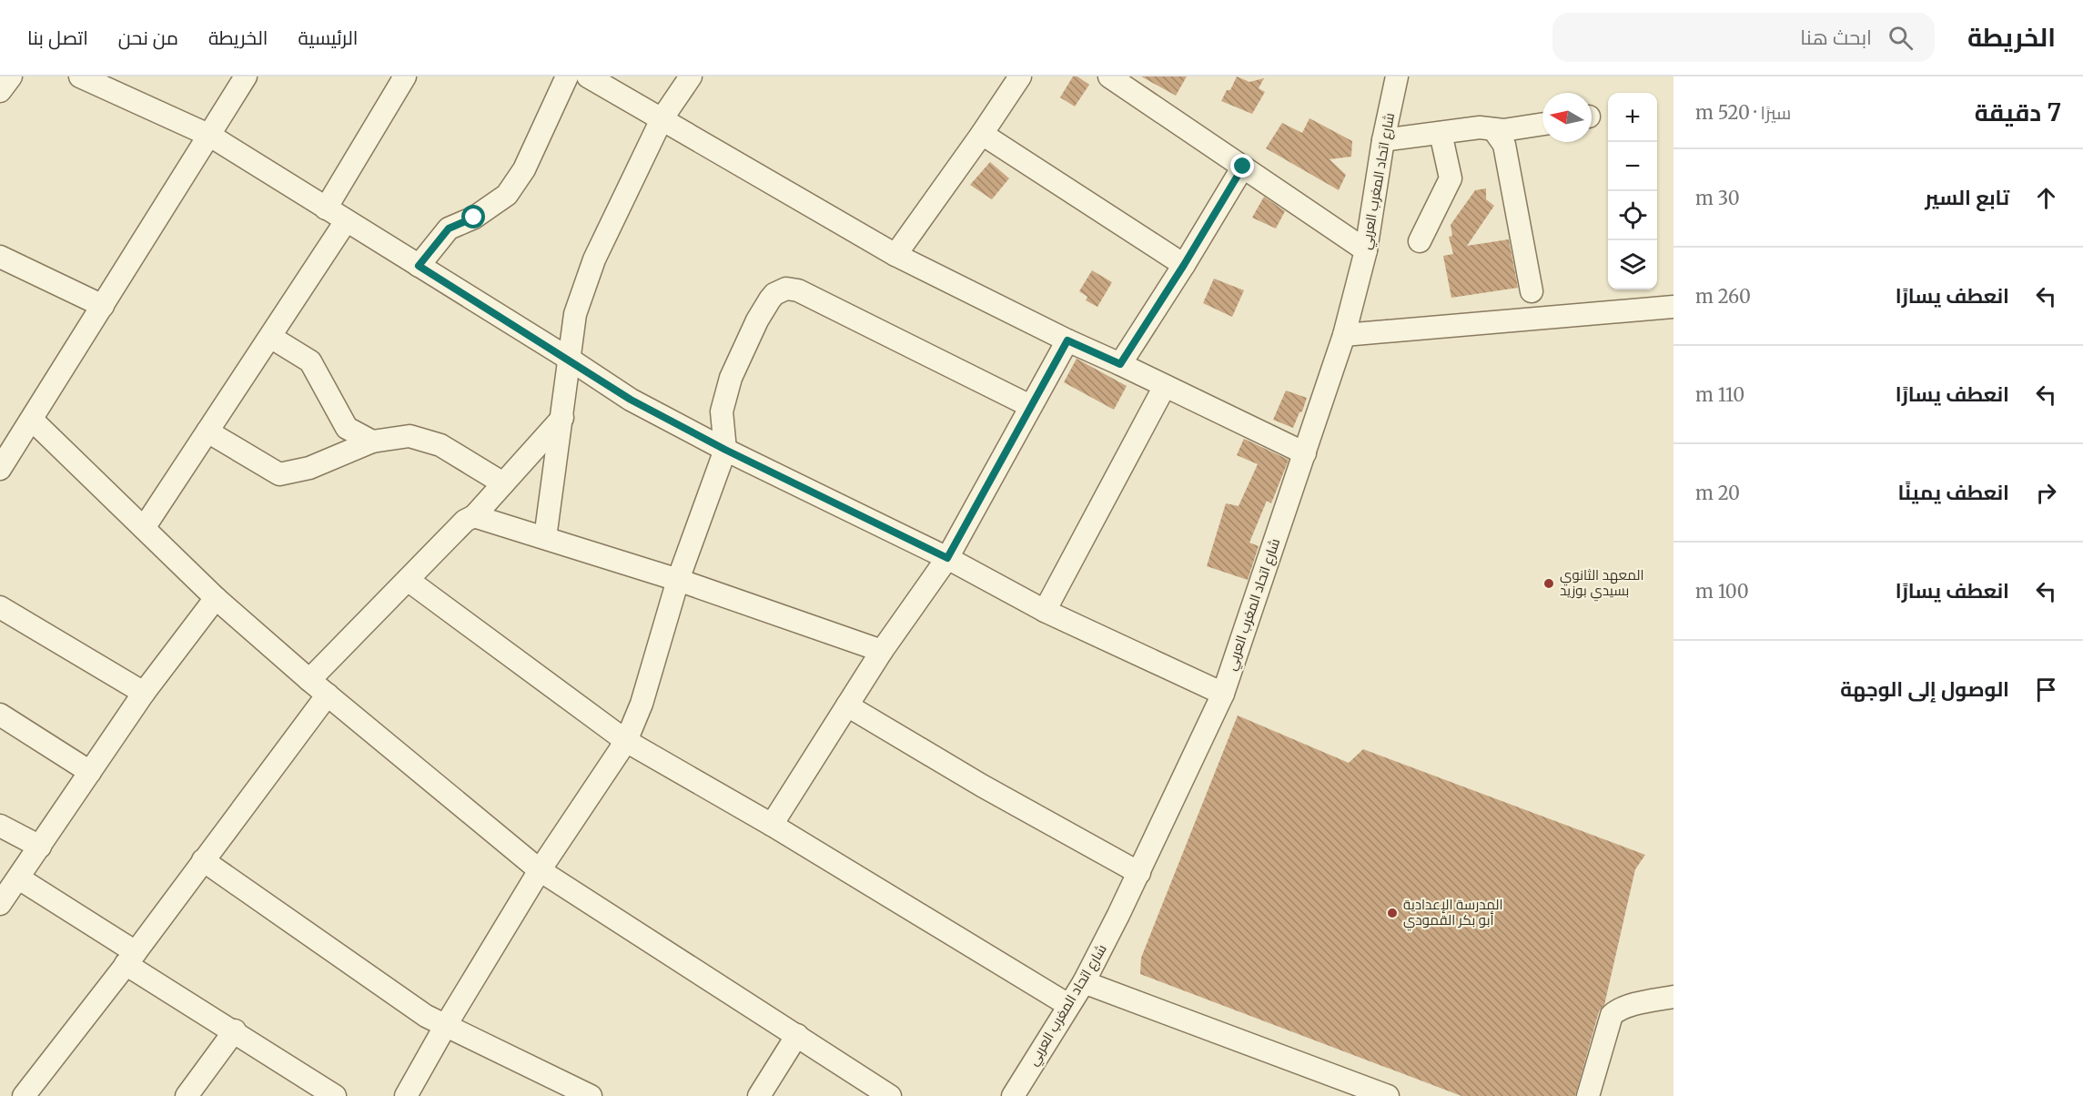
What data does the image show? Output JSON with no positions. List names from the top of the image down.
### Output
{
  "streets": {
    "street": ["شارع اتحاد المغرب العربي"]
  },
  "places": ["المعهد الثانوي بسيدي بوزيد", "المدرسة الإعدادية أبو بكر القمودي"],
  "north": "left",
  "page": {
    "header": "الخريطة",
    "search": "ابحث هنا",
    "nav": [
      "الرئيسية",
      "الخريطة",
      "من نحن",
      "اتصل بنا"
    ],
    "heading": ["7 دقيقة", "سيرًا · 520 m"],
    "map_buttons": ["+", "−"],
    "list": [
      ["تابع السير", "30 m"],
      ["انعطف يسارًا", "260 m"],
      ["انعطف يسارًا", "110 m"],
      ["انعطف يمينًا", "20 m"],
      ["انعطف يسارًا", "100 m"],
      "الوصول إلى الوجهة"
    ]
  }
}
